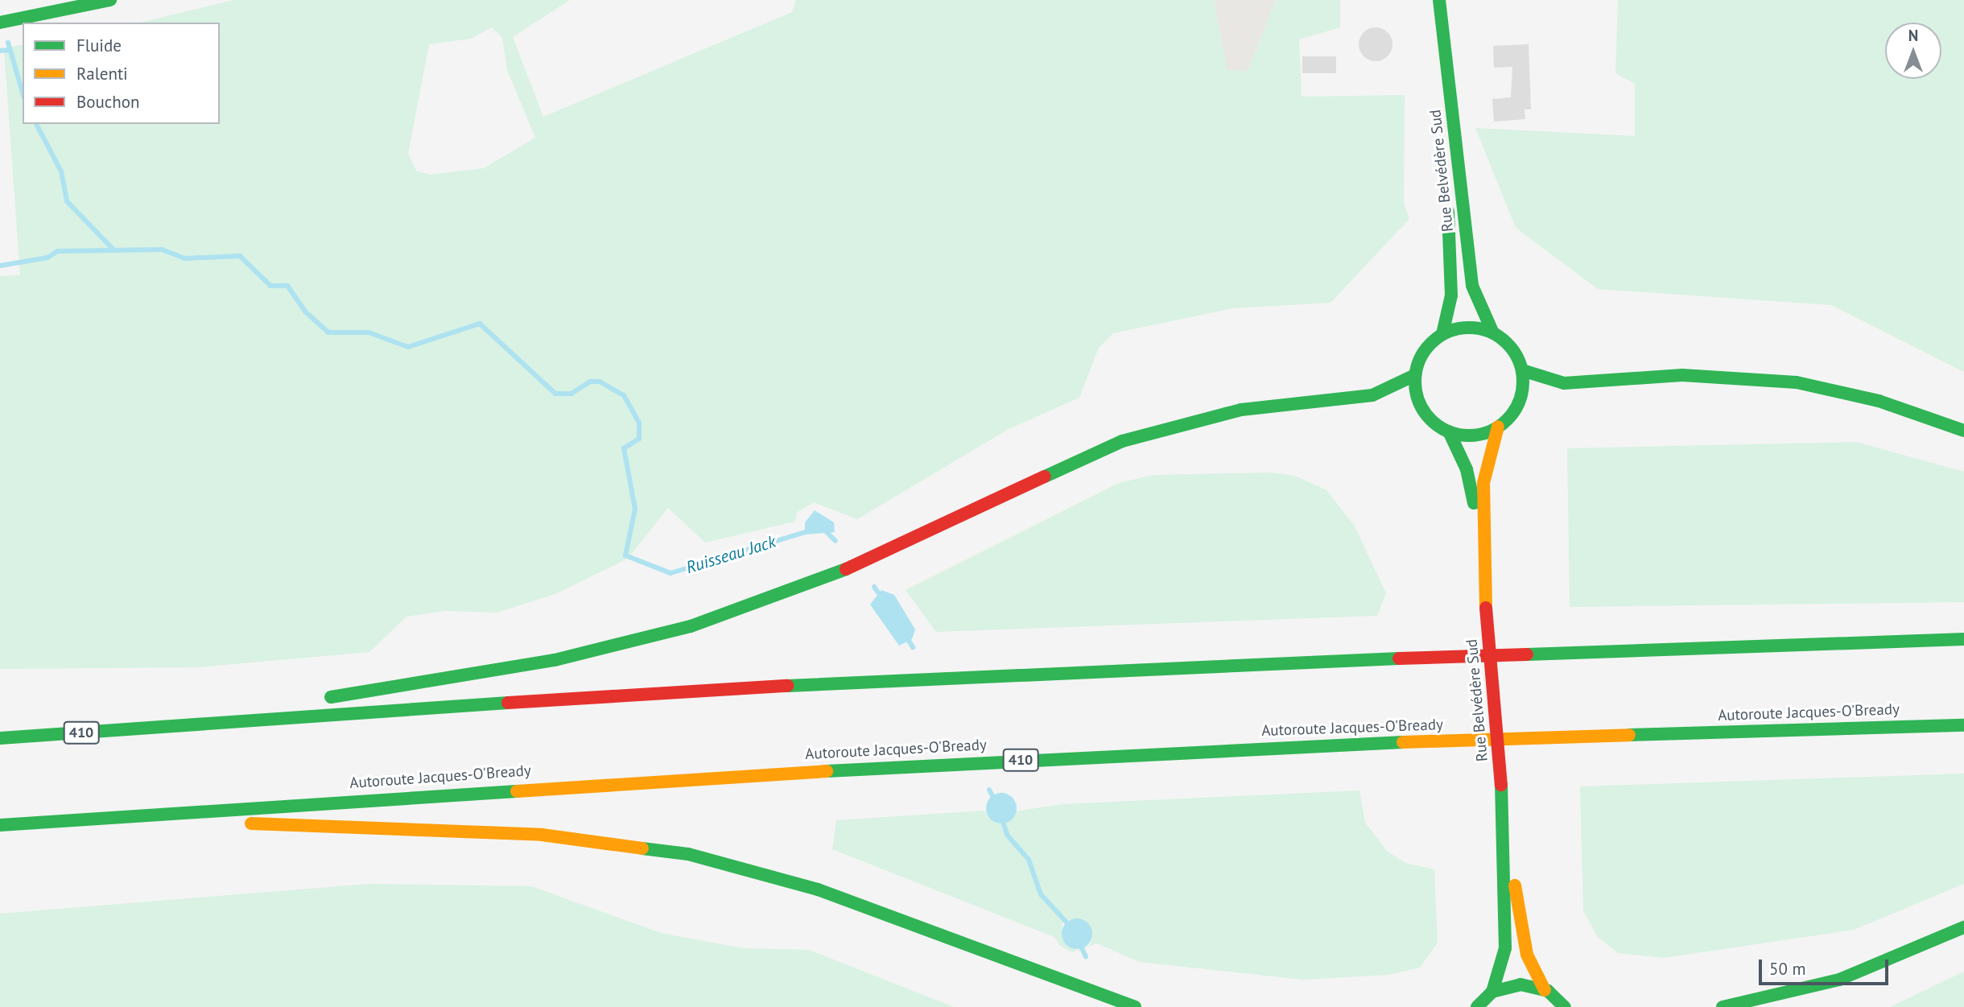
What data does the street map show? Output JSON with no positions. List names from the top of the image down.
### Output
{
  "streets": {
    "main road": ["Rue Belvédère Sud", "Autoroute Jacques-O'Bready", "410"]
  },
  "water": ["Ruisseau Jack"],
  "legend": ["Fluide", "Ralenti", "Bouchon"],
  "scale_bar": "50 m",
  "north": "top"
}
